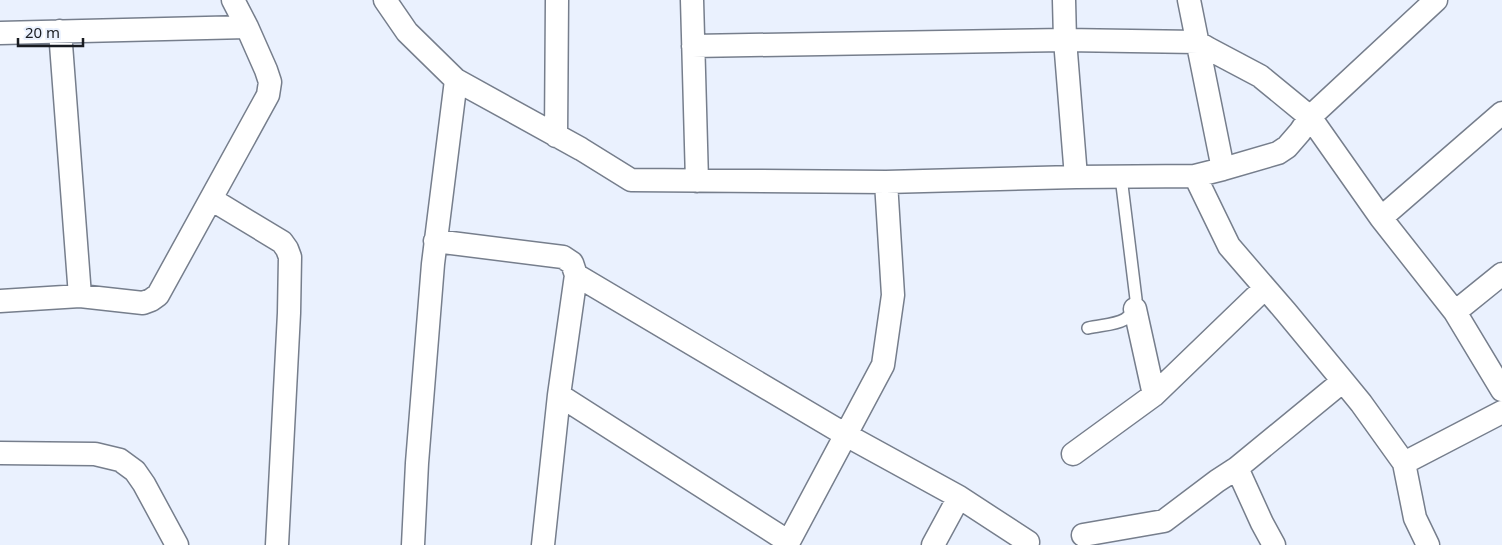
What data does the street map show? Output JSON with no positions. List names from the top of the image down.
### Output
{
  "scale_bar": "20 m"
}
